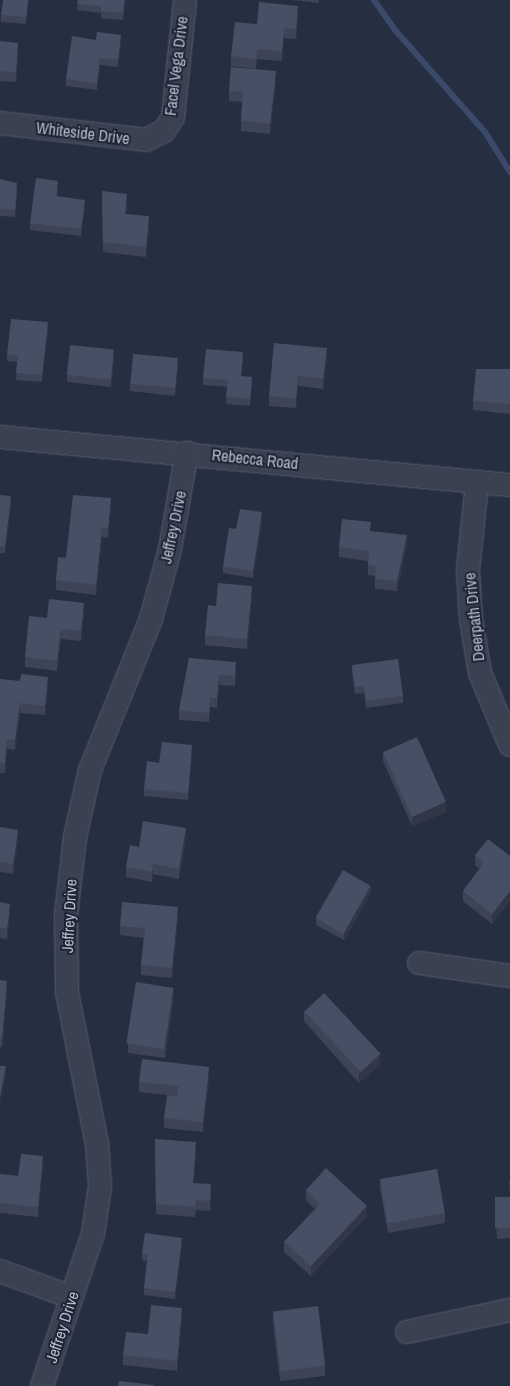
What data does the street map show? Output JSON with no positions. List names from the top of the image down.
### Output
{
  "streets": {
    "street": [
      "Facel Vega Drive",
      "Whiteside Drive",
      "Rebecca Road",
      "Jeffrey Drive",
      "Deerpath Drive"
    ]
  },
  "crossings": [
    ["Facel Vega Drive", "Whiteside Drive"],
    ["Rebecca Road", "Jeffrey Drive"],
    ["Rebecca Road", "Deerpath Drive"]
  ]
}
